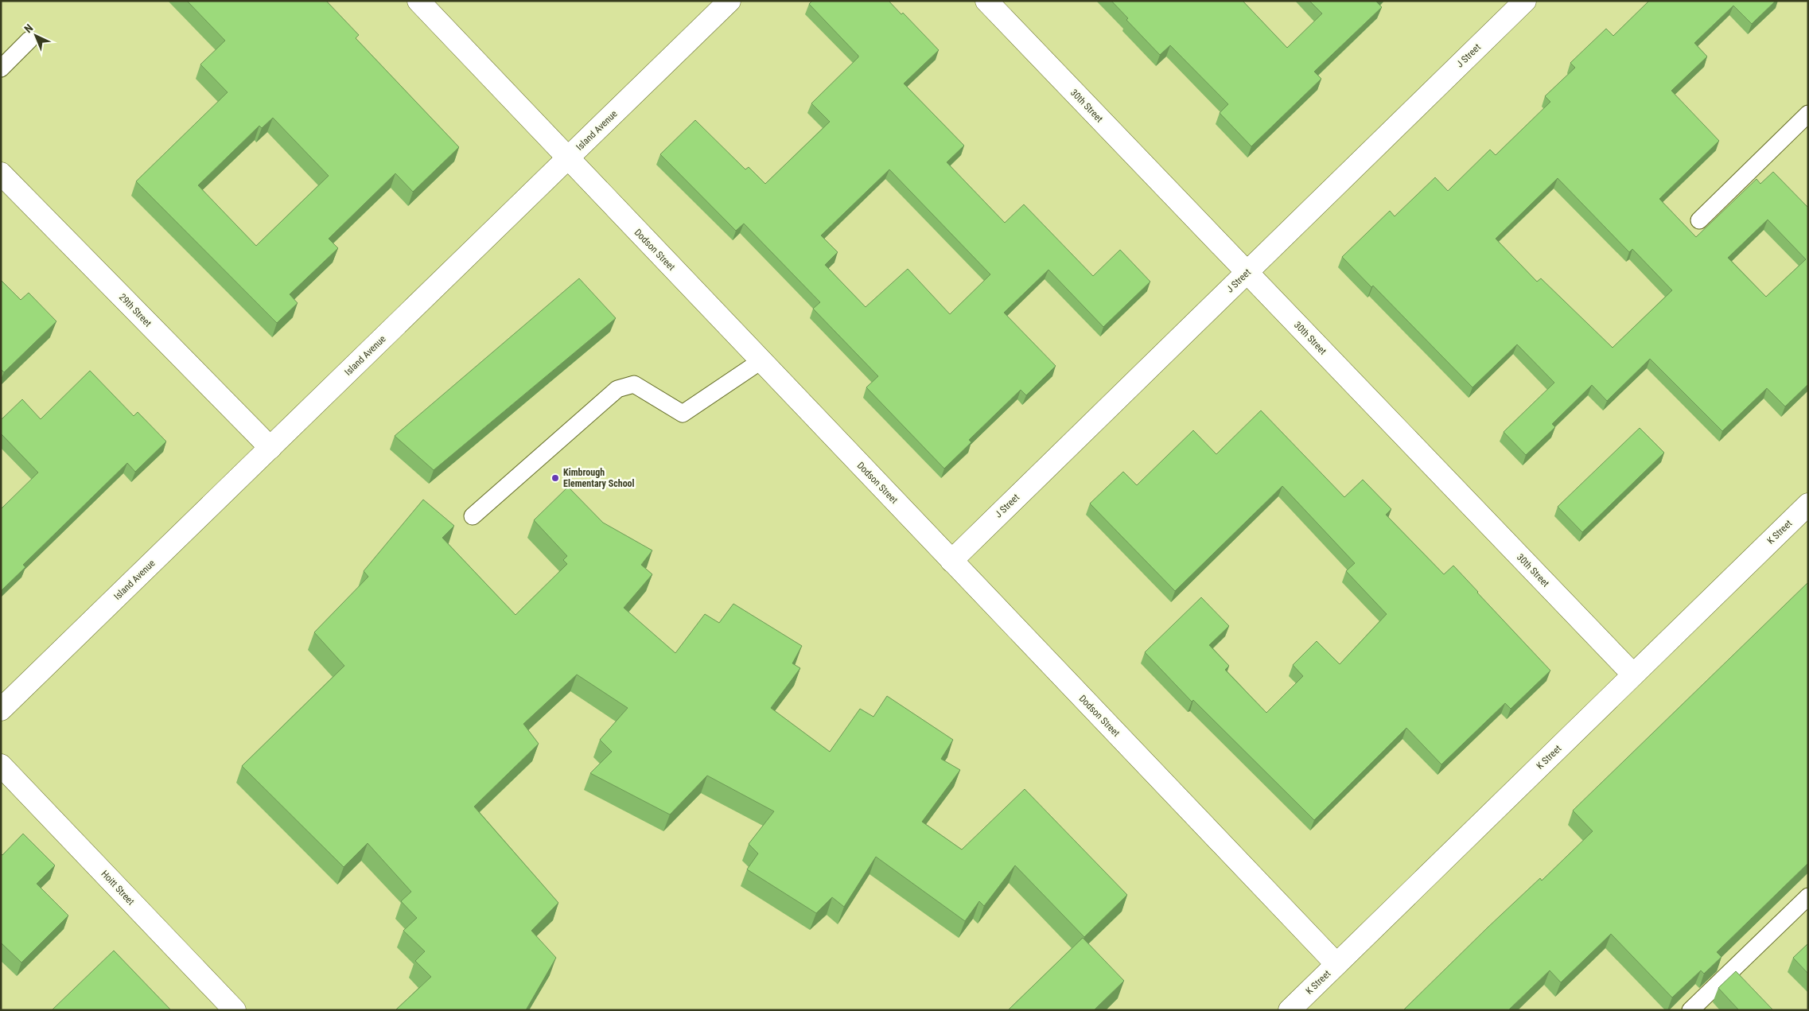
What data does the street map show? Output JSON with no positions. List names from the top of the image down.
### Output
{
  "streets": {
    "street": [
      "J Street",
      "30th Street",
      "Island Avenue",
      "Dodson Street",
      "29th Street",
      "K Street",
      "Hoitt Street"
    ]
  },
  "crossings": [
    ["J Street", "30th Street"],
    ["J Street", "Dodson Street"],
    ["30th Street", "K Street"],
    ["Island Avenue", "Dodson Street"],
    ["Island Avenue", "29th Street"],
    ["Dodson Street", "K Street"]
  ],
  "places": ["Kimbrough Elementary School"],
  "north": "top left"
}
